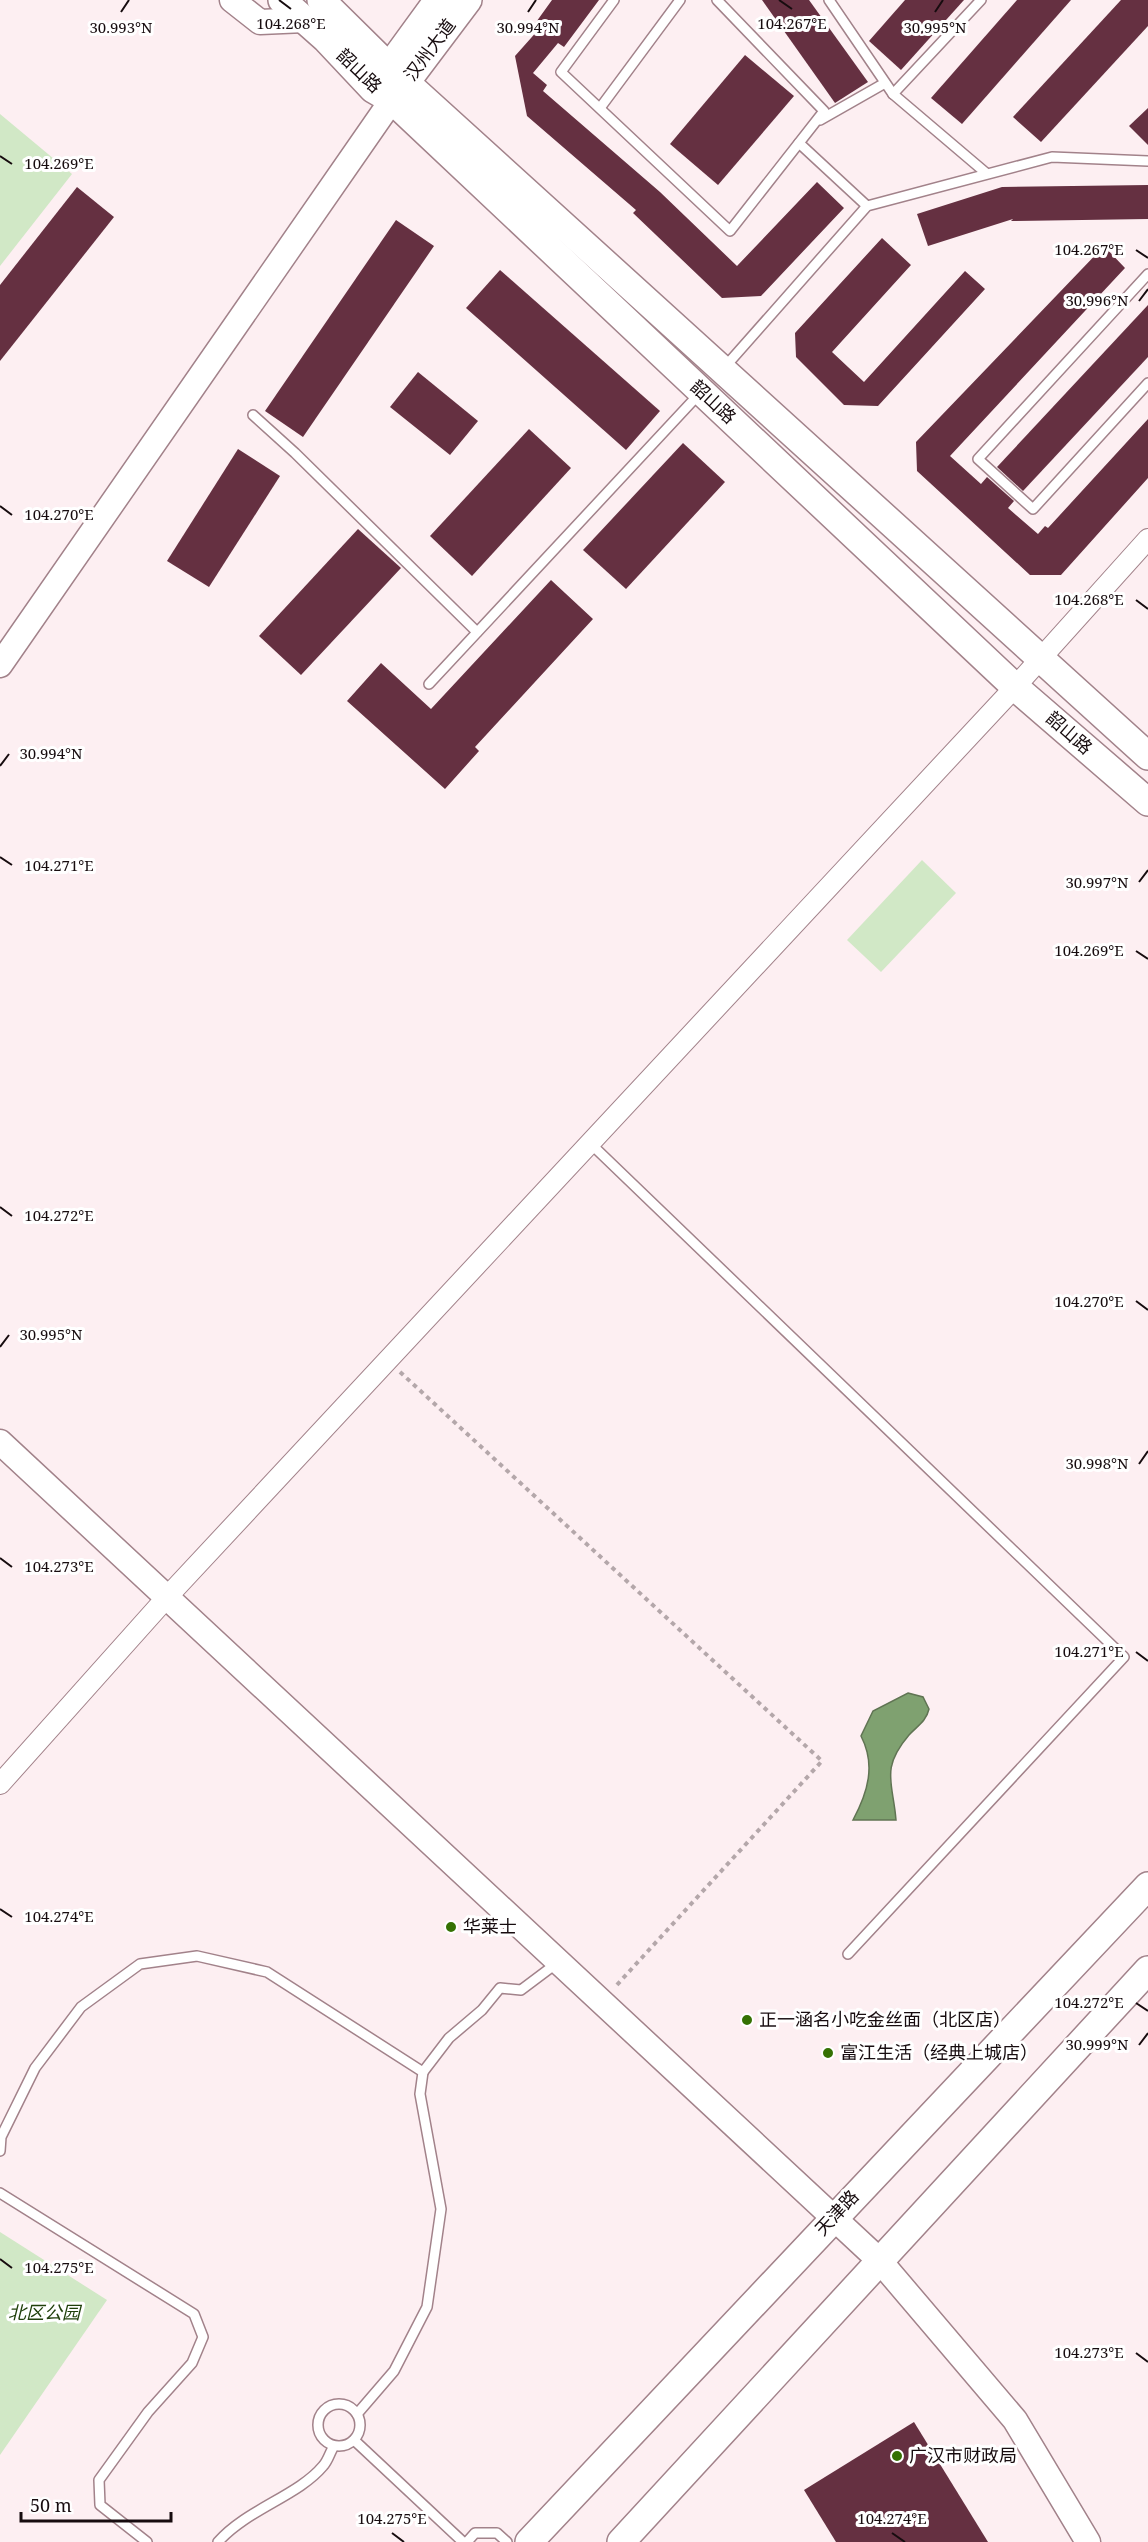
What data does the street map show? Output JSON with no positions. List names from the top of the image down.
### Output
{
  "streets": {
    "main road": ["汉州大道", "韶山路", "天津路"]
  },
  "crossings": [
    ["汉州大道", "韶山路"]
  ],
  "parks": ["北区公园"],
  "places": [
    "华莱士",
    "正一涵名小吃金丝面（北区店）",
    "富江生活（经典上城店）",
    "广汉市财政局"
  ],
  "scale_bar": "50 m",
  "coordinates": [
    "104.268°E",
    "104.267°E",
    "30.993°N",
    "30.994°N",
    "30.995°N",
    "104.269°E",
    "30.996°N",
    "104.270°E",
    "104.271°E",
    "30.997°N",
    "104.272°E",
    "30.998°N",
    "104.273°E",
    "104.274°E",
    "30.999°N",
    "104.275°E"
  ]
}
